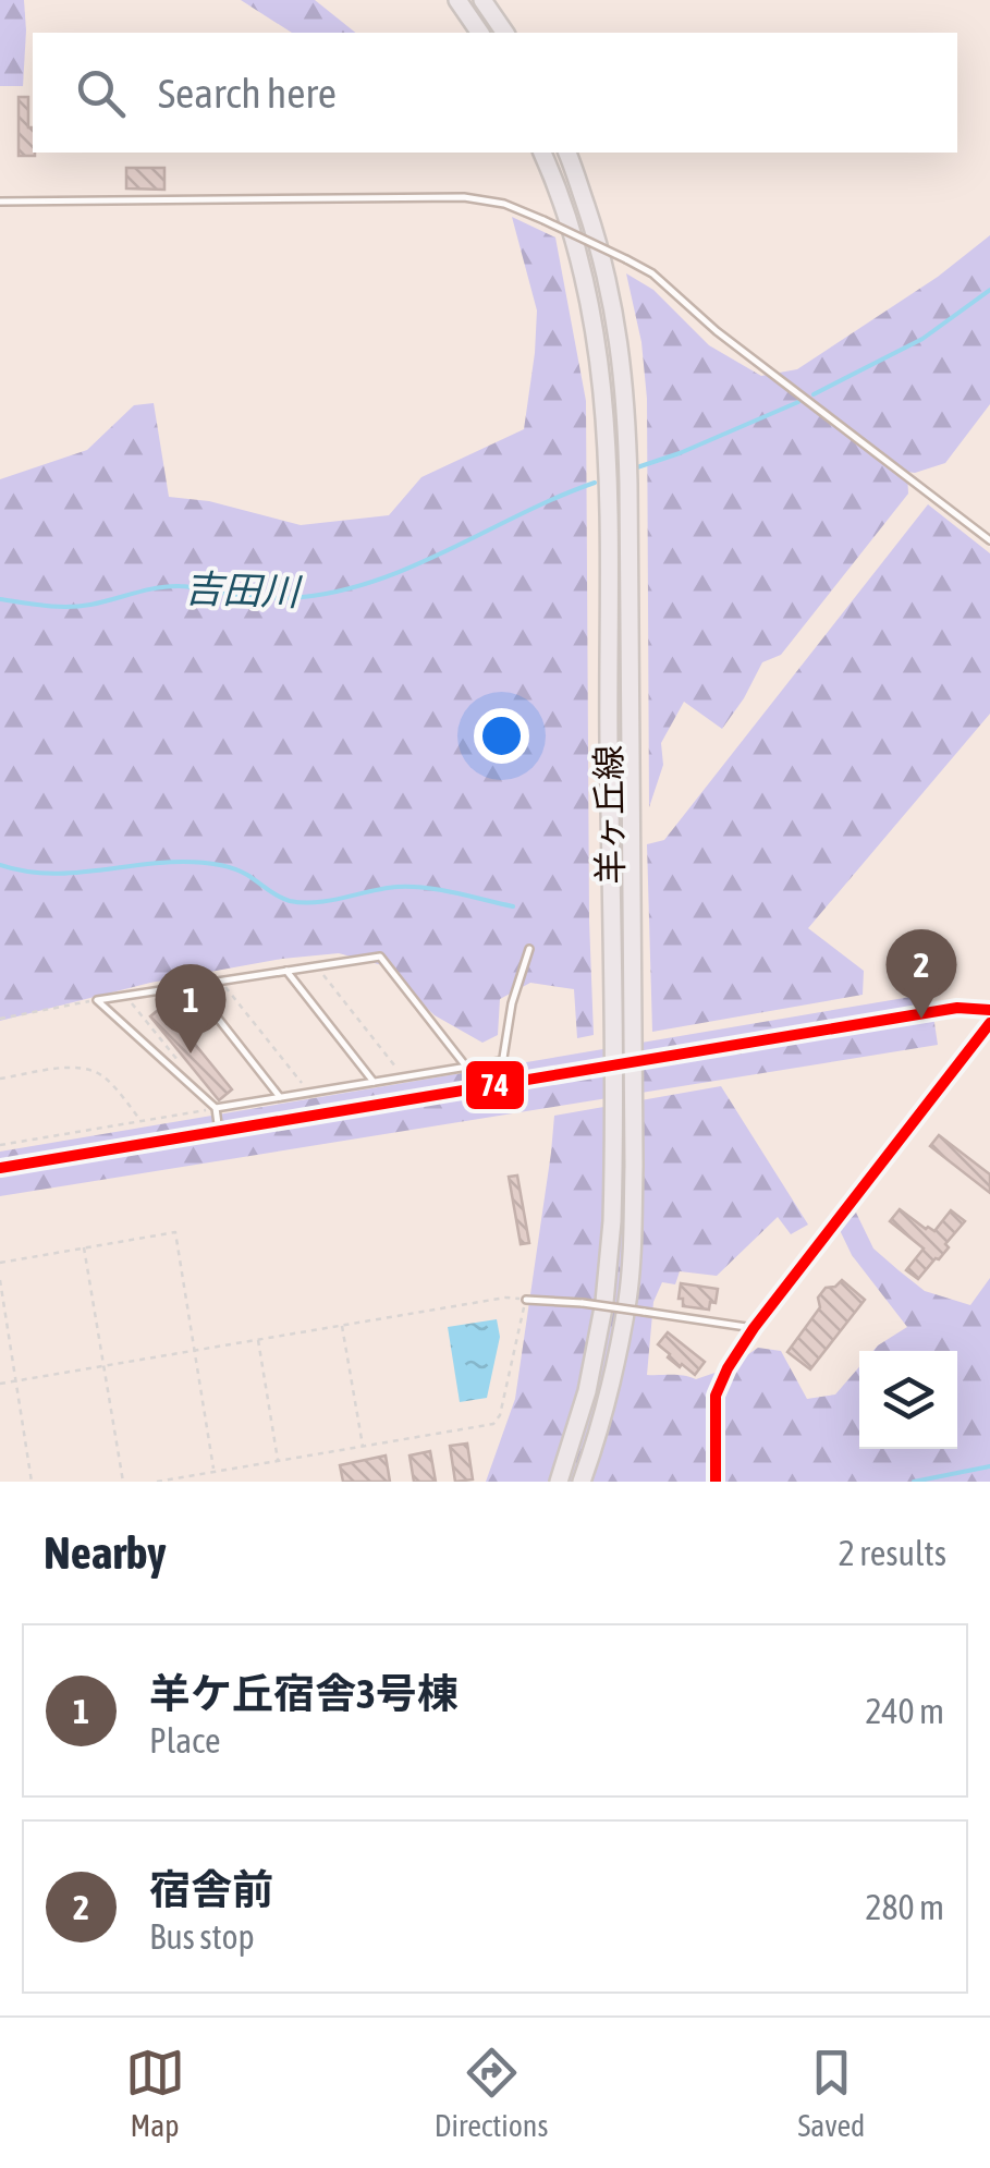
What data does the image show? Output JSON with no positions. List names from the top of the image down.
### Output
{
  "streets": {
    "main road": ["羊ヶ丘線"]
  },
  "water": ["吉田川"],
  "lines": ["transit line 74"],
  "page": {
    "search": "Search here",
    "pins": ["2", "1"],
    "heading": ["Nearby", "2 results"],
    "list": [
      {
        "mark": "1",
        "name": "羊ケ丘宿舎3号棟",
        "note": "Place",
        "value": "240 m"
      },
      {
        "mark": "2",
        "name": "宿舎前",
        "note": "Bus stop",
        "value": "280 m"
      }
    ],
    "nav": ["Map", "Directions", "Saved"]
  }
}
